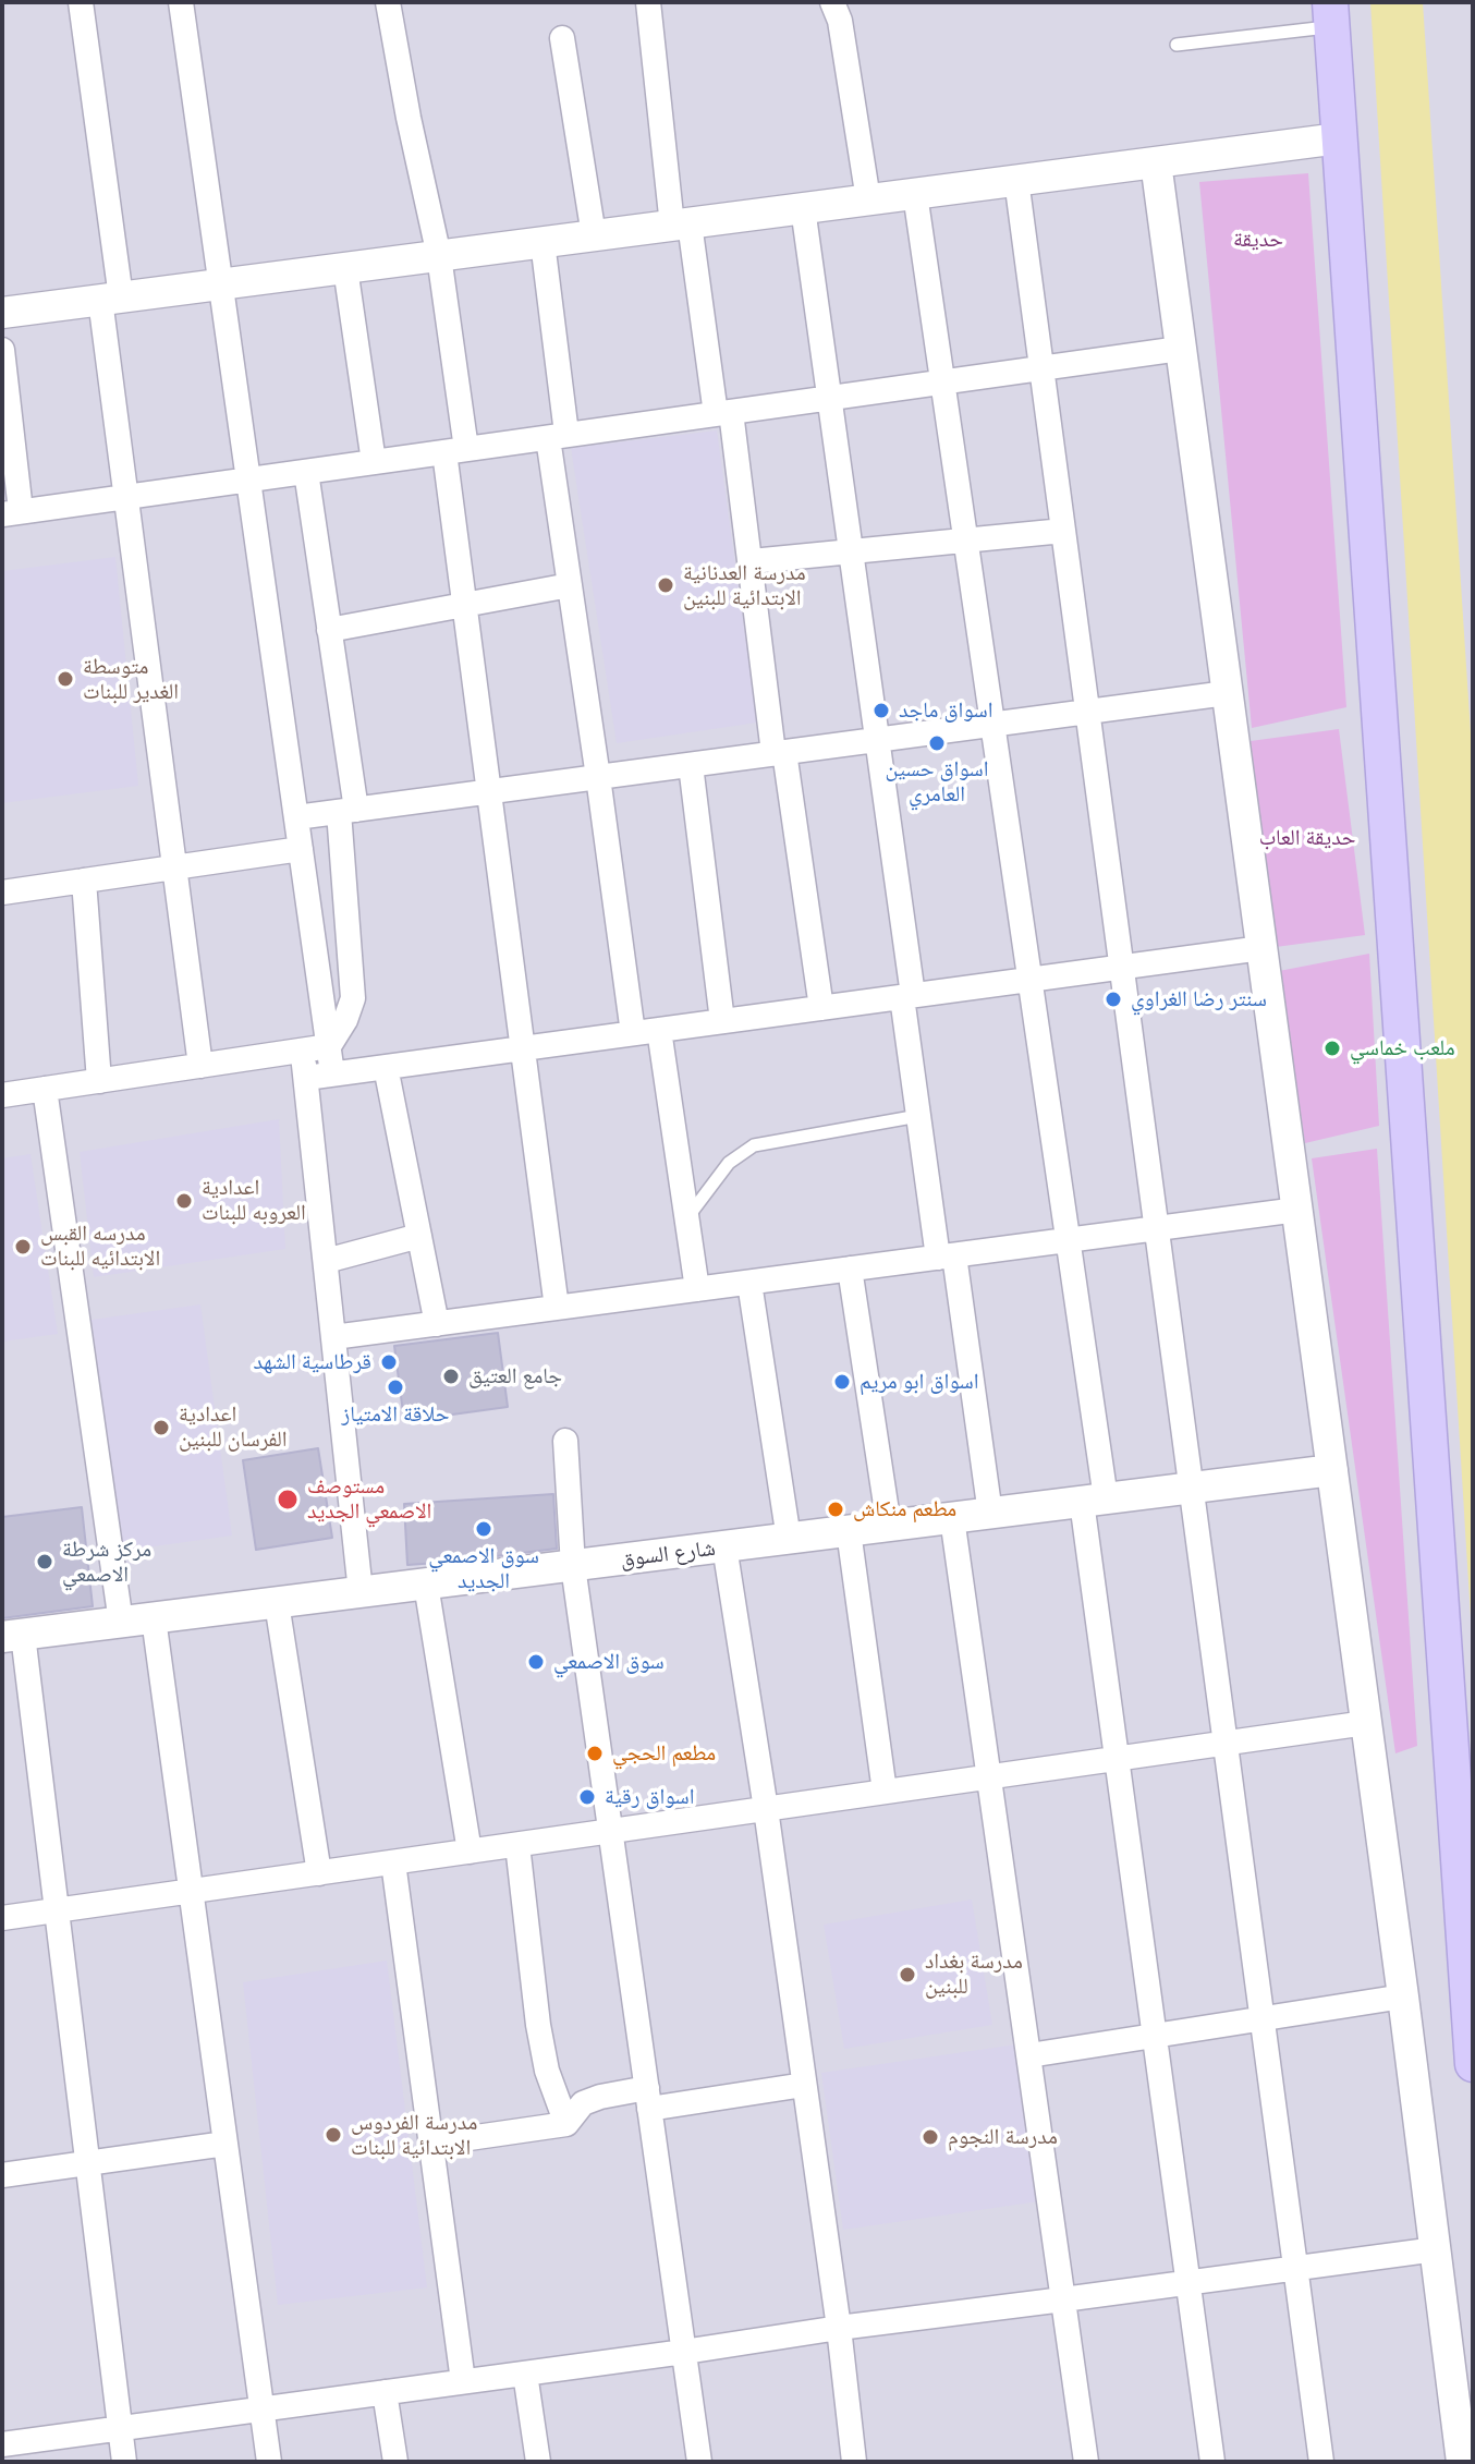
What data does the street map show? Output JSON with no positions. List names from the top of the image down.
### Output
{
  "streets": {
    "street": ["شارع السوق"]
  },
  "parks": ["حديقة", "حديقة العاب"],
  "places": [
    "مدرسة العدنانية الابتدائية للبنين",
    "متوسطة الغدير للبنات",
    "اسواق ماجد",
    "اسواق حسين العامري",
    "سنتر رضا الغراوي",
    "ملعب خماسي",
    "اعدادية العروبه للبنات",
    "مدرسه القبس الابتدائيه للبنات",
    "قرطاسية الشهد",
    "جامع العتيق",
    "اسواق ابو مريم",
    "حلاقة الامتياز",
    "اعدادية الفرسان للبنين",
    "مستوصف الاصمعي الجديد",
    "مطعم منكاش",
    "سوق الاصمعي الجديد",
    "مركز شرطة الاصمعي",
    "سوق الاصمعي",
    "مطعم الحجي",
    "اسواق رقية",
    "مدرسة بغداد للبنين",
    "مدرسة الفردوس الابتدائية للبنات",
    "مدرسة النجوم"
  ]
}
